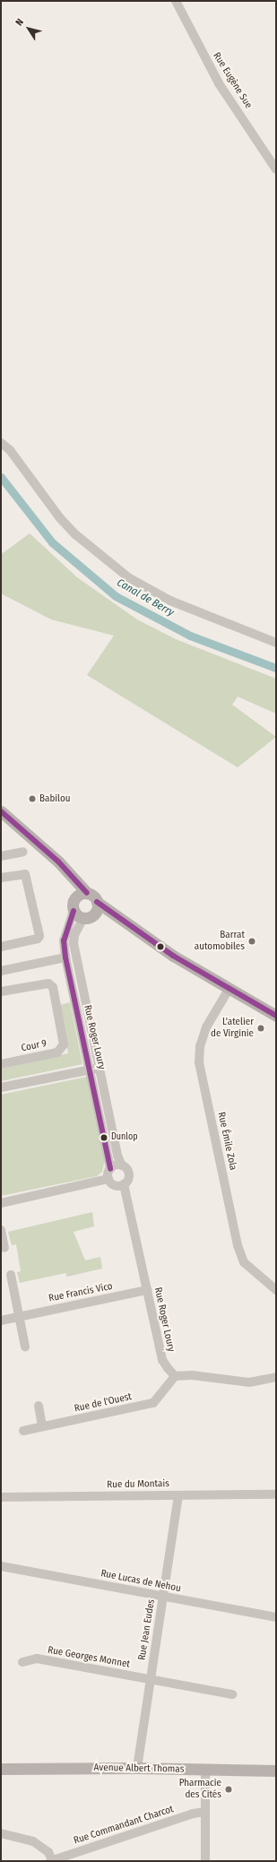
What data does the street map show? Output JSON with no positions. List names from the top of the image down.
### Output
{
  "streets": {
    "main road": ["Avenue Albert Thomas"],
    "street": [
      "Rue Eugène Sue",
      "Rue Roger Loury",
      "Cour 9",
      "Rue Émile Zola",
      "Rue Francis Vico",
      "Rue de l'Ouest",
      "Rue du Montais",
      "Rue Lucas de Nehou",
      "Rue Jean Eudes",
      "Rue Georges Monnet",
      "Rue Commandant Charcot"
    ]
  },
  "crossings": [
    ["Rue Roger Loury", "Rue Francis Vico"],
    ["Rue Roger Loury", "Rue de l'Ouest"],
    ["Rue du Montais", "Rue Jean Eudes"],
    ["Rue Lucas de Nehou", "Rue Jean Eudes"],
    ["Rue Jean Eudes", "Rue Georges Monnet"],
    ["Rue Jean Eudes", "Avenue Albert Thomas"]
  ],
  "water": ["Canal de Berry"],
  "places": [
    "Babilou",
    "Barrat automobiles",
    "L'atelier de Virginie",
    "Dunlop",
    "Pharmacie des Cités"
  ],
  "north": "top left"
}
